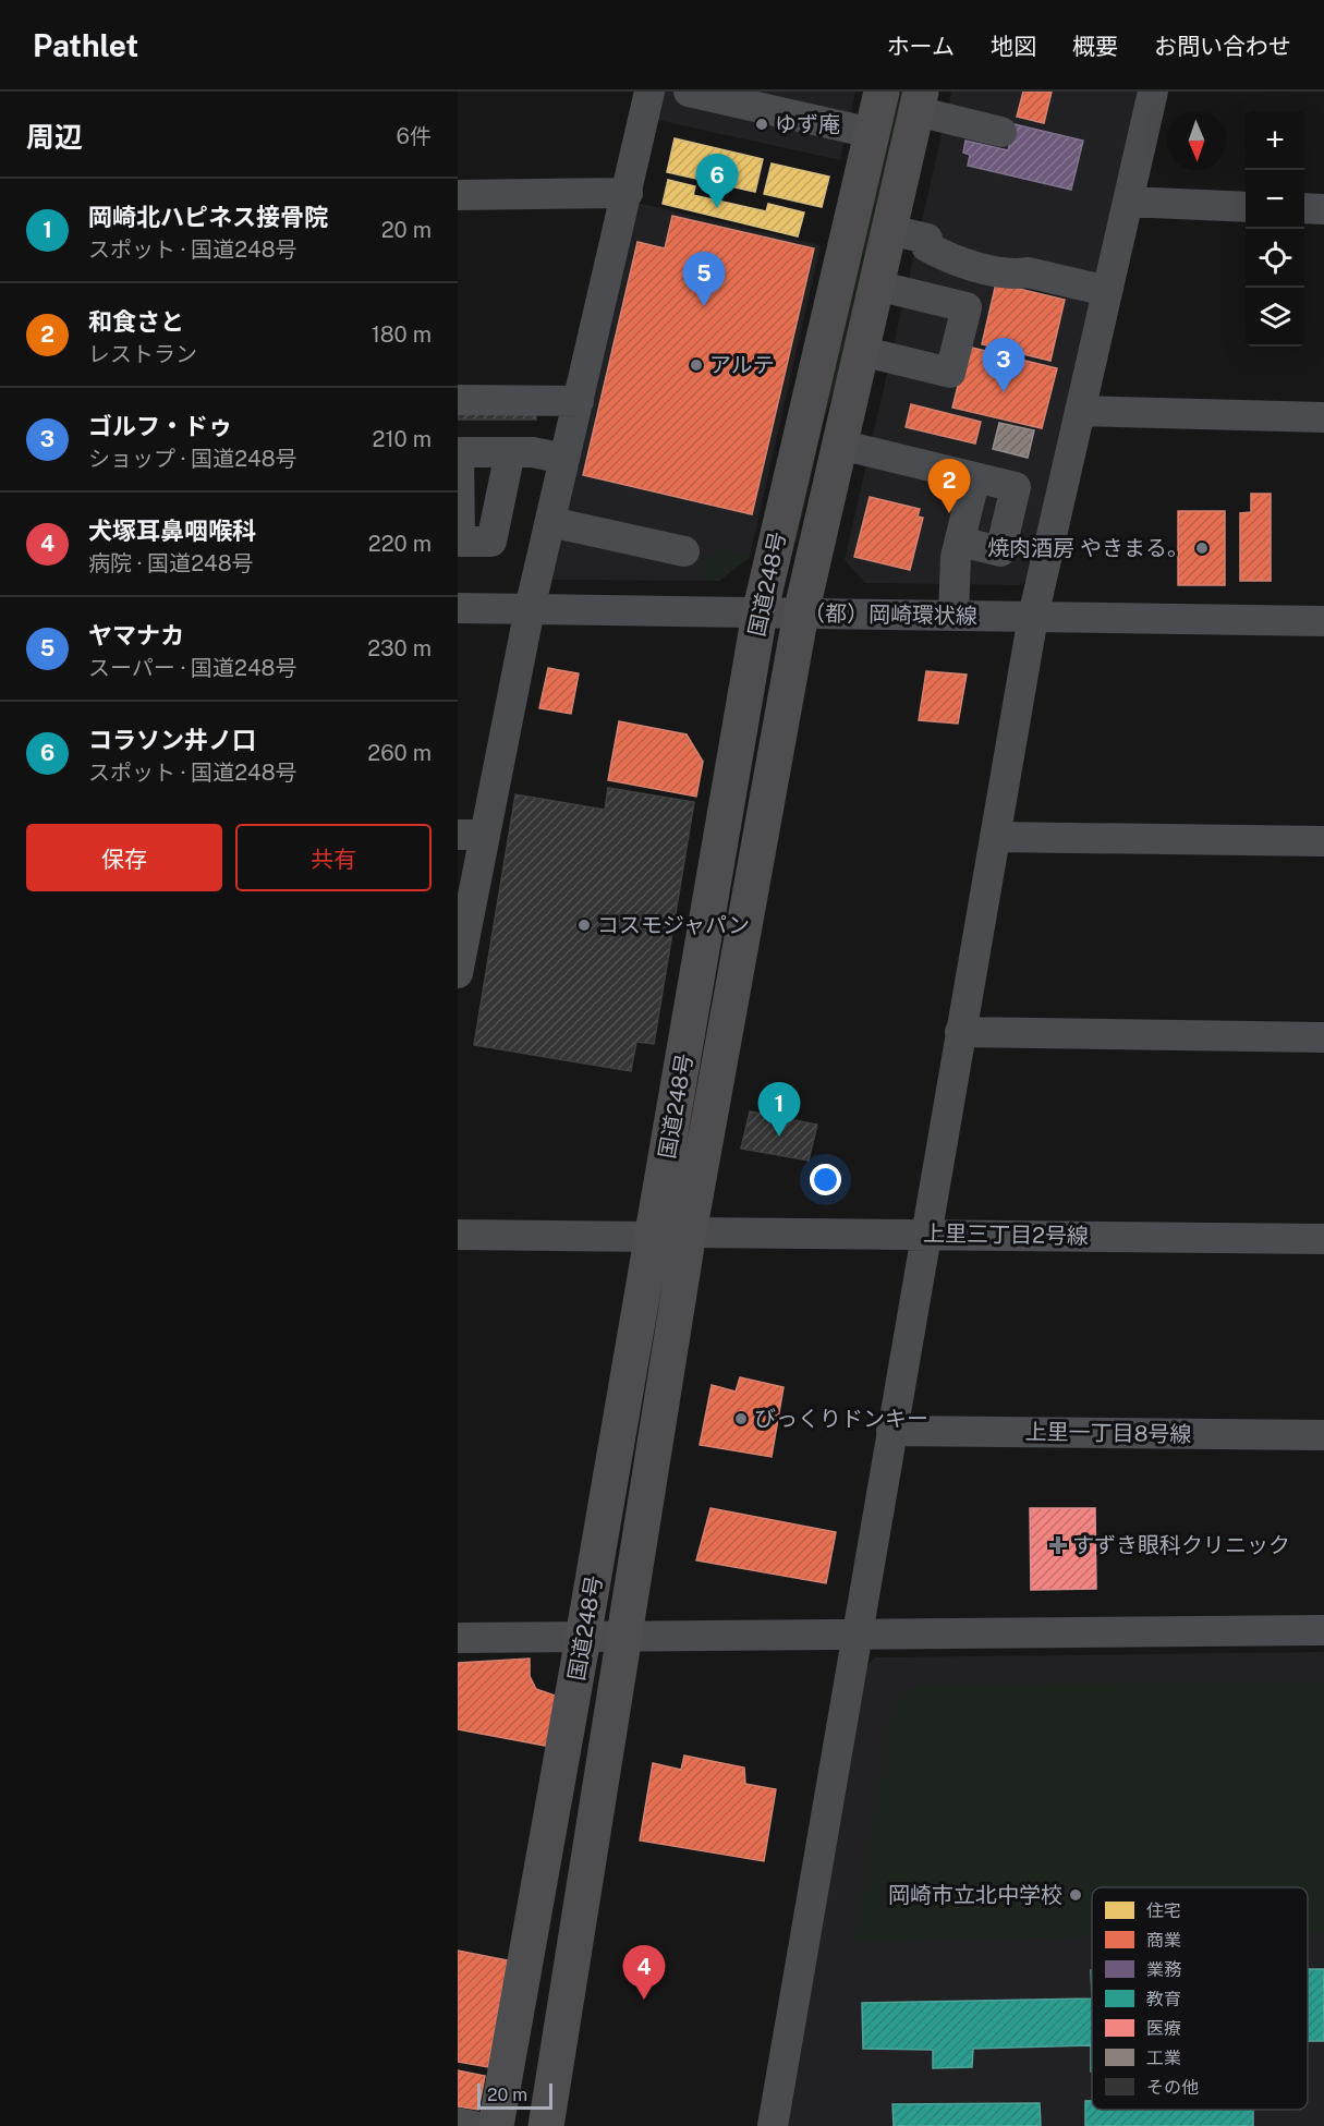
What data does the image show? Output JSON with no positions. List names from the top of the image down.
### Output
{
  "streets": {
    "highway": ["国道248号"],
    "street": ["（都）岡崎環状線", "上里三丁目2号線", "上里一丁目8号線"]
  },
  "crossings": [
    ["国道248号", "（都）岡崎環状線"],
    ["国道248号", "上里三丁目2号線"]
  ],
  "places": {
    "other": [
      "ゆず庵",
      "アルテ",
      "焼肉酒房 やきまる。",
      "コスモジャパン",
      "びっくりドンキー",
      "岡崎市立北中学校"
    ],
    "health": ["すずき眼科クリニック"]
  },
  "legend": [
    "住宅",
    "商業",
    "業務",
    "教育",
    "医療",
    "工業",
    "その他"
  ],
  "scale_bar": "20 m",
  "north": "bottom",
  "page": {
    "header": "Pathlet",
    "nav": [
      "ホーム",
      "地図",
      "概要",
      "お問い合わせ"
    ],
    "heading": ["周辺", "6件"],
    "map_buttons": ["+", "−"],
    "pins": [
      "6",
      "5",
      "3",
      "2",
      "1",
      "4"
    ],
    "list": [
      {
        "mark": "1",
        "name": "岡崎北ハピネス接骨院",
        "note": "スポット · 国道248号",
        "value": "20 m"
      },
      {
        "mark": "2",
        "name": "和食さと",
        "note": "レストラン",
        "value": "180 m"
      },
      {
        "mark": "3",
        "name": "ゴルフ・ドゥ",
        "note": "ショップ · 国道248号",
        "value": "210 m"
      },
      {
        "mark": "4",
        "name": "犬塚耳鼻咽喉科",
        "note": "病院 · 国道248号",
        "value": "220 m"
      },
      {
        "mark": "5",
        "name": "ヤマナカ",
        "note": "スーパー · 国道248号",
        "value": "230 m"
      },
      {
        "mark": "6",
        "name": "コラソン井ノ口",
        "note": "スポット · 国道248号",
        "value": "260 m"
      }
    ],
    "buttons": ["保存", "共有"],
    "scale": "20 m"
  }
}
